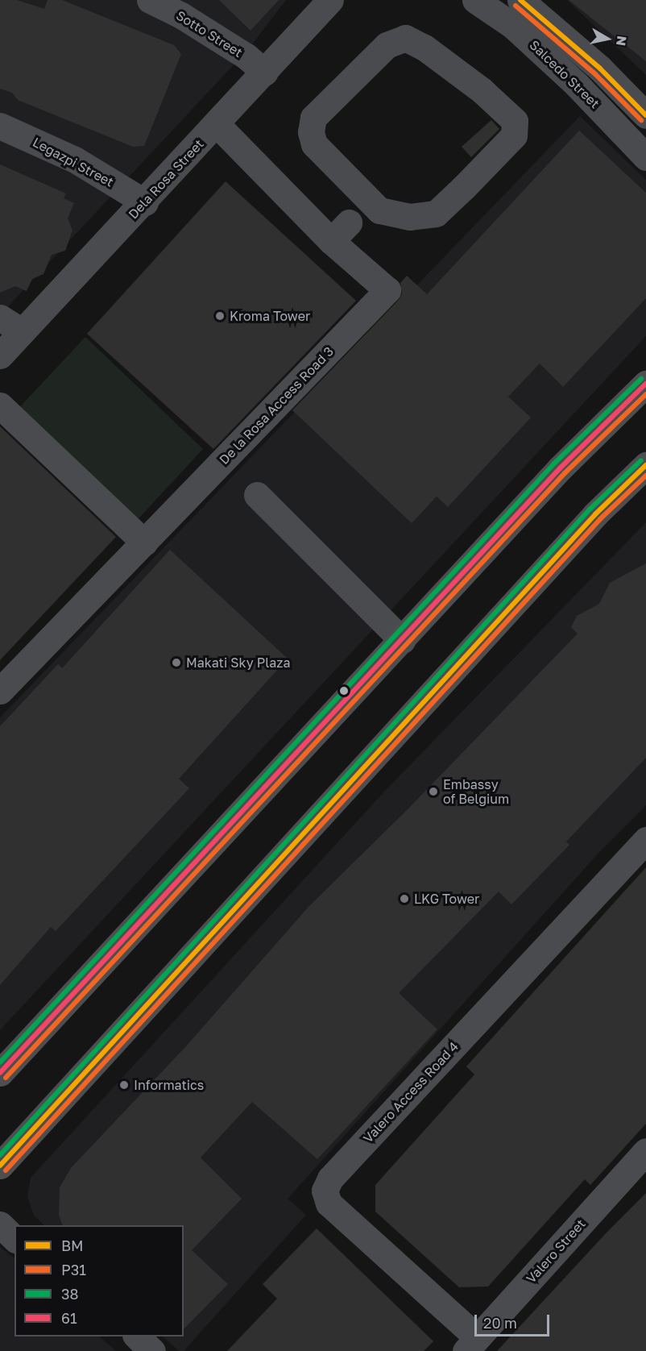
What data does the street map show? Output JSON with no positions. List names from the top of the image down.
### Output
{
  "streets": {
    "street": [
      "Sotto Street",
      "Salcedo Street",
      "Legazpi Street",
      "Dela Rosa Street",
      "De la Rosa Access Road 3",
      "Valero Access Road 4",
      "Valero Street"
    ]
  },
  "crossings": [
    ["Sotto Street", "Dela Rosa Street"],
    ["Legazpi Street", "Dela Rosa Street"],
    ["Dela Rosa Street", "De la Rosa Access Road 3"],
    ["Valero Access Road 4", "Valero Street"]
  ],
  "places": [
    "Kroma Tower",
    "Makati Sky Plaza",
    "Embassy of Belgium",
    "LKG Tower",
    "Informatics"
  ],
  "lines": [
    "transit line BM",
    "transit line P31",
    "transit line 38",
    "transit line 61"
  ],
  "legend": [
    "BM",
    "P31",
    "38",
    "61"
  ],
  "scale_bar": "20 m",
  "north": "right"
}
